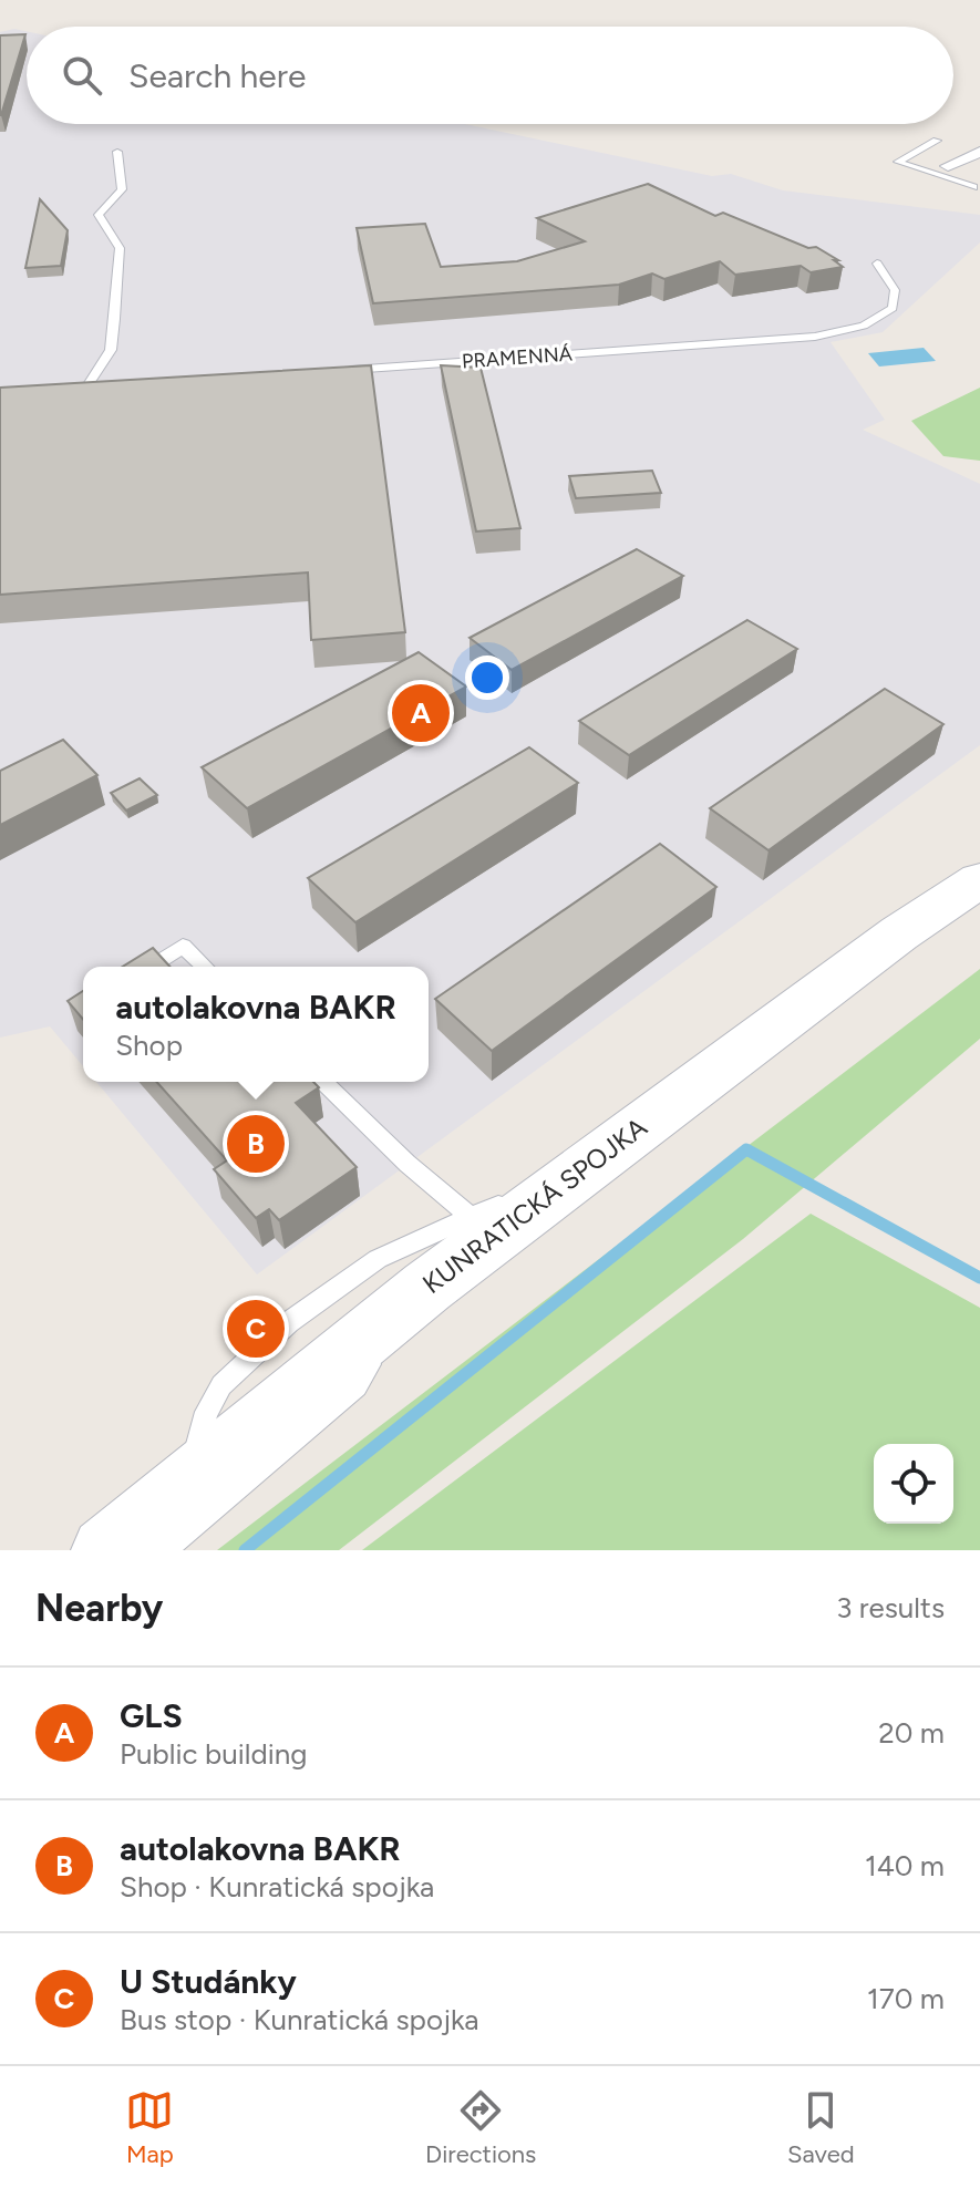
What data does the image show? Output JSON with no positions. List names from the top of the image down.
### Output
{
  "streets": {
    "main road": ["KUNRATICKÁ SPOJKA"],
    "lane": ["PRAMENNÁ"]
  },
  "page": {
    "search": "Search here",
    "pins": ["A", "B", "C"],
    "popup": ["autolakovna BAKR", "Shop"],
    "heading": ["Nearby", "3 results"],
    "list": [
      {
        "mark": "A",
        "name": "GLS",
        "note": "Public building",
        "value": "20 m"
      },
      {
        "mark": "B",
        "name": "autolakovna BAKR",
        "note": "Shop · Kunratická spojka",
        "value": "140 m"
      },
      {
        "mark": "C",
        "name": "U Studánky",
        "note": "Bus stop · Kunratická spojka",
        "value": "170 m"
      }
    ],
    "nav": ["Map", "Directions", "Saved"]
  }
}
